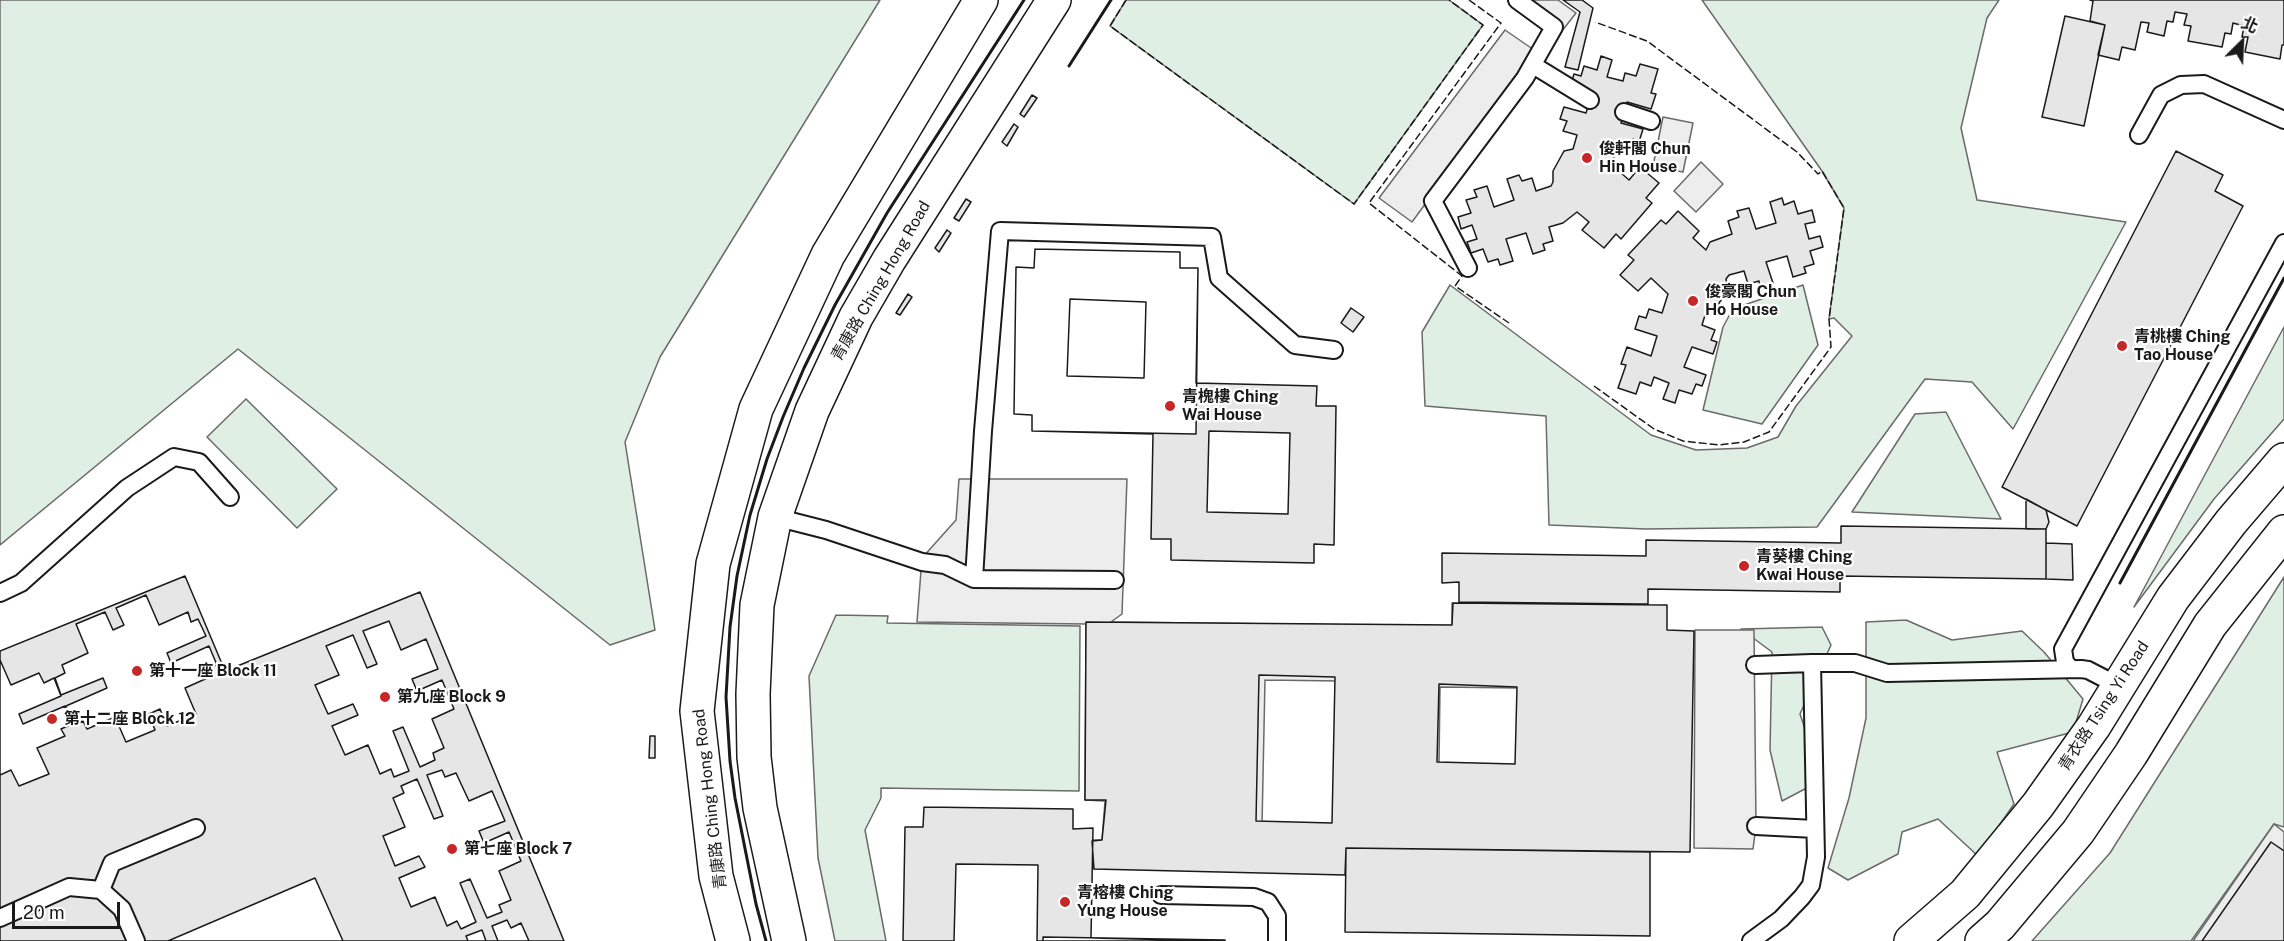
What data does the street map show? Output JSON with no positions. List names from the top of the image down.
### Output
{
  "streets": {
    "main road": ["青康路 Ching Hong Road", "青衣路 Tsing Yi Road"]
  },
  "places": [
    "俊軒閣 Chun Hin House",
    "俊豪閣 Chun Ho House",
    "青桃樓 Ching Tao House",
    "青槐樓 Ching Wai House",
    "青葵樓 Ching Kwai House",
    "第十一座 Block 11",
    "第九座 Block 9",
    "第十二座 Block 12",
    "第七座 Block 7",
    "青榕樓 Ching Yung House"
  ],
  "scale_bar": "20 m",
  "north": "top right"
}
